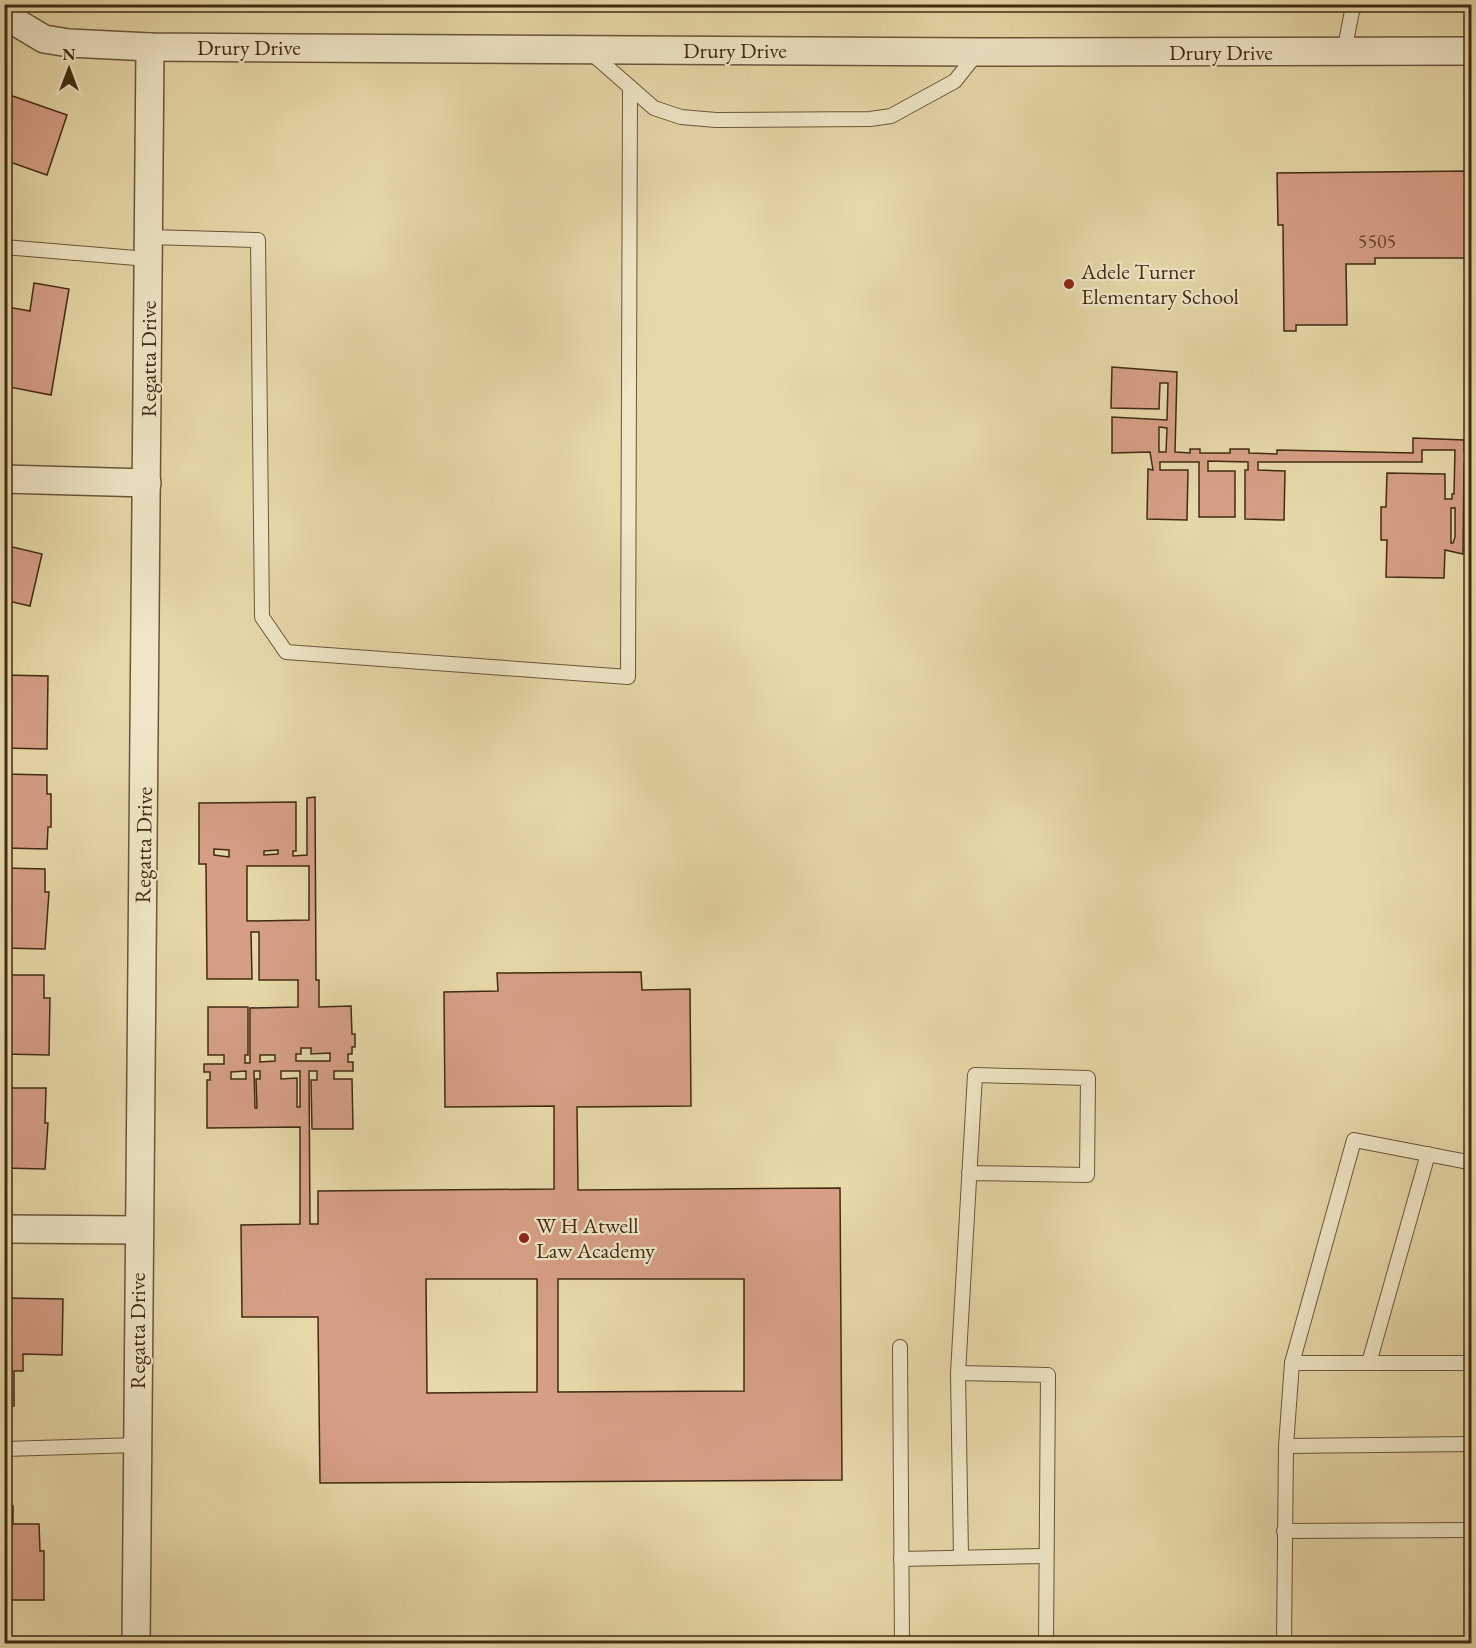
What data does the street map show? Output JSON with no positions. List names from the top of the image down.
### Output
{
  "streets": {
    "street": ["Drury Drive", "Regatta Drive"]
  },
  "crossings": [
    ["Drury Drive", "Regatta Drive"]
  ],
  "places": ["Adele Turner Elementary School", "W H Atwell Law Academy"],
  "house_numbers": ["5505"],
  "north": "top"
}
